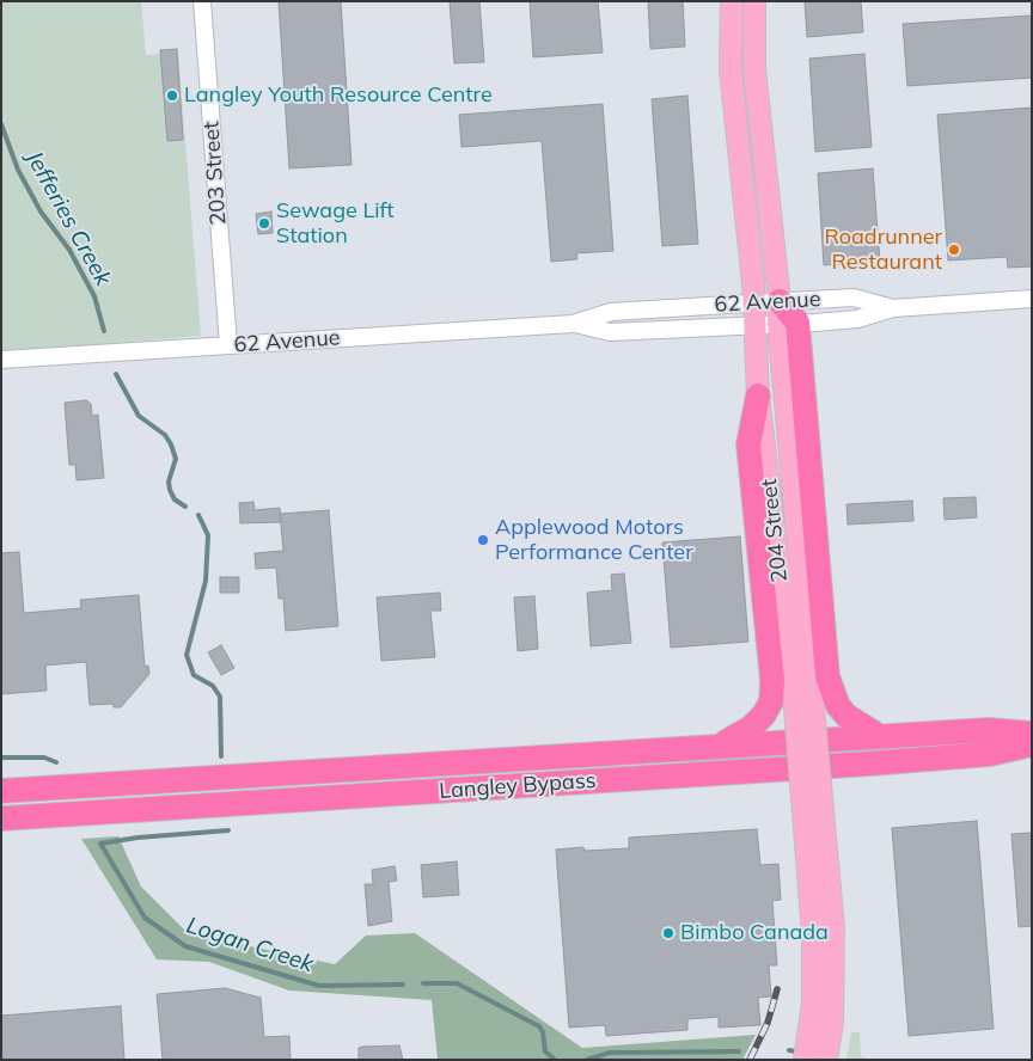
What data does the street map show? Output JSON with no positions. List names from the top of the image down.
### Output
{
  "streets": {
    "highway": ["Langley Bypass"],
    "main road": ["204 Street"],
    "street": ["203 Street", "62 Avenue"]
  },
  "crossings": [
    ["203 Street", "62 Avenue"],
    ["62 Avenue", "204 Street"]
  ],
  "water": ["Jefferies Creek", "Logan Creek"],
  "places": [
    "Langley Youth Resource Centre",
    "Sewage Lift Station",
    "Roadrunner Restaurant",
    "Applewood Motors Performance Center",
    "Bimbo Canada"
  ]
}
